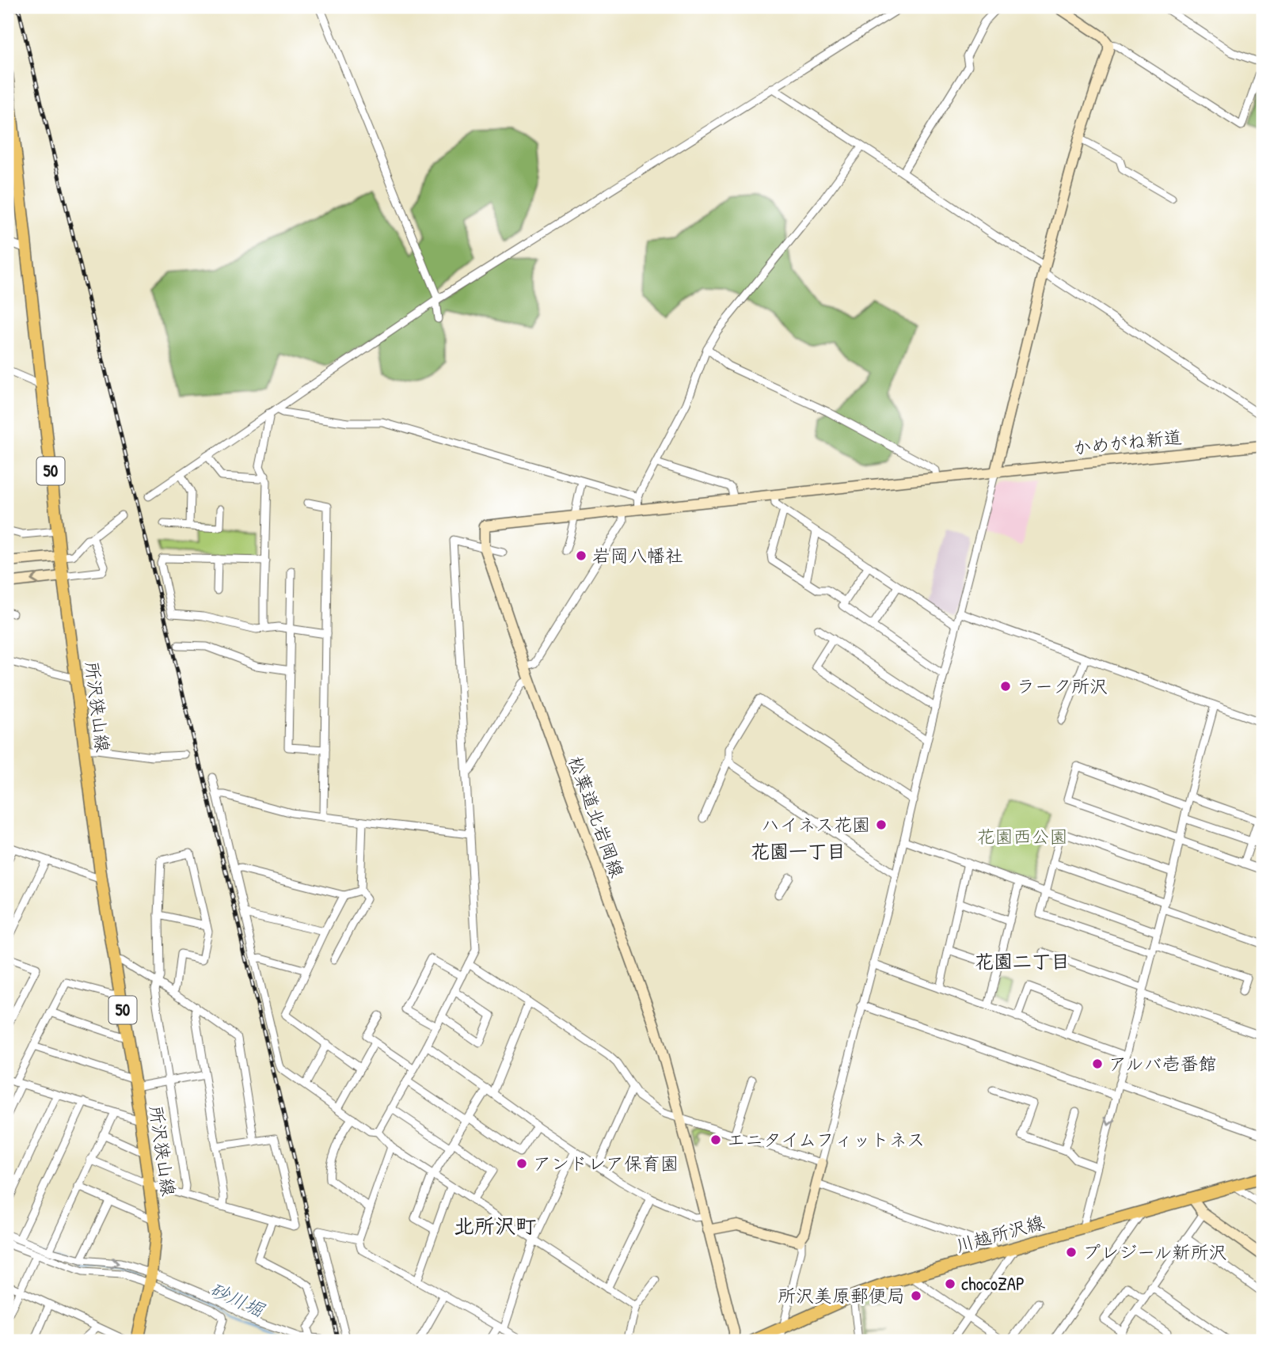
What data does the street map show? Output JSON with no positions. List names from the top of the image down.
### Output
{
  "streets": {
    "main road": ["50", "所沢狭山線", "川越所沢線"],
    "street": ["かめがね新道", "松葉道北岩岡線"]
  },
  "crossings": [
    ["かめがね新道", "松葉道北岩岡線"]
  ],
  "districts": ["花園一丁目", "花園二丁目", "北所沢町"],
  "water": ["砂川堀"],
  "parks": ["花園西公園"],
  "places": [
    "岩岡八幡社",
    "ラーク所沢",
    "ハイネス花園",
    "アルバ壱番館",
    "エニタイムフィットネス",
    "アンドレア保育園",
    "プレジール新所沢",
    "chocoZAP",
    "所沢美原郵便局"
  ]
}
